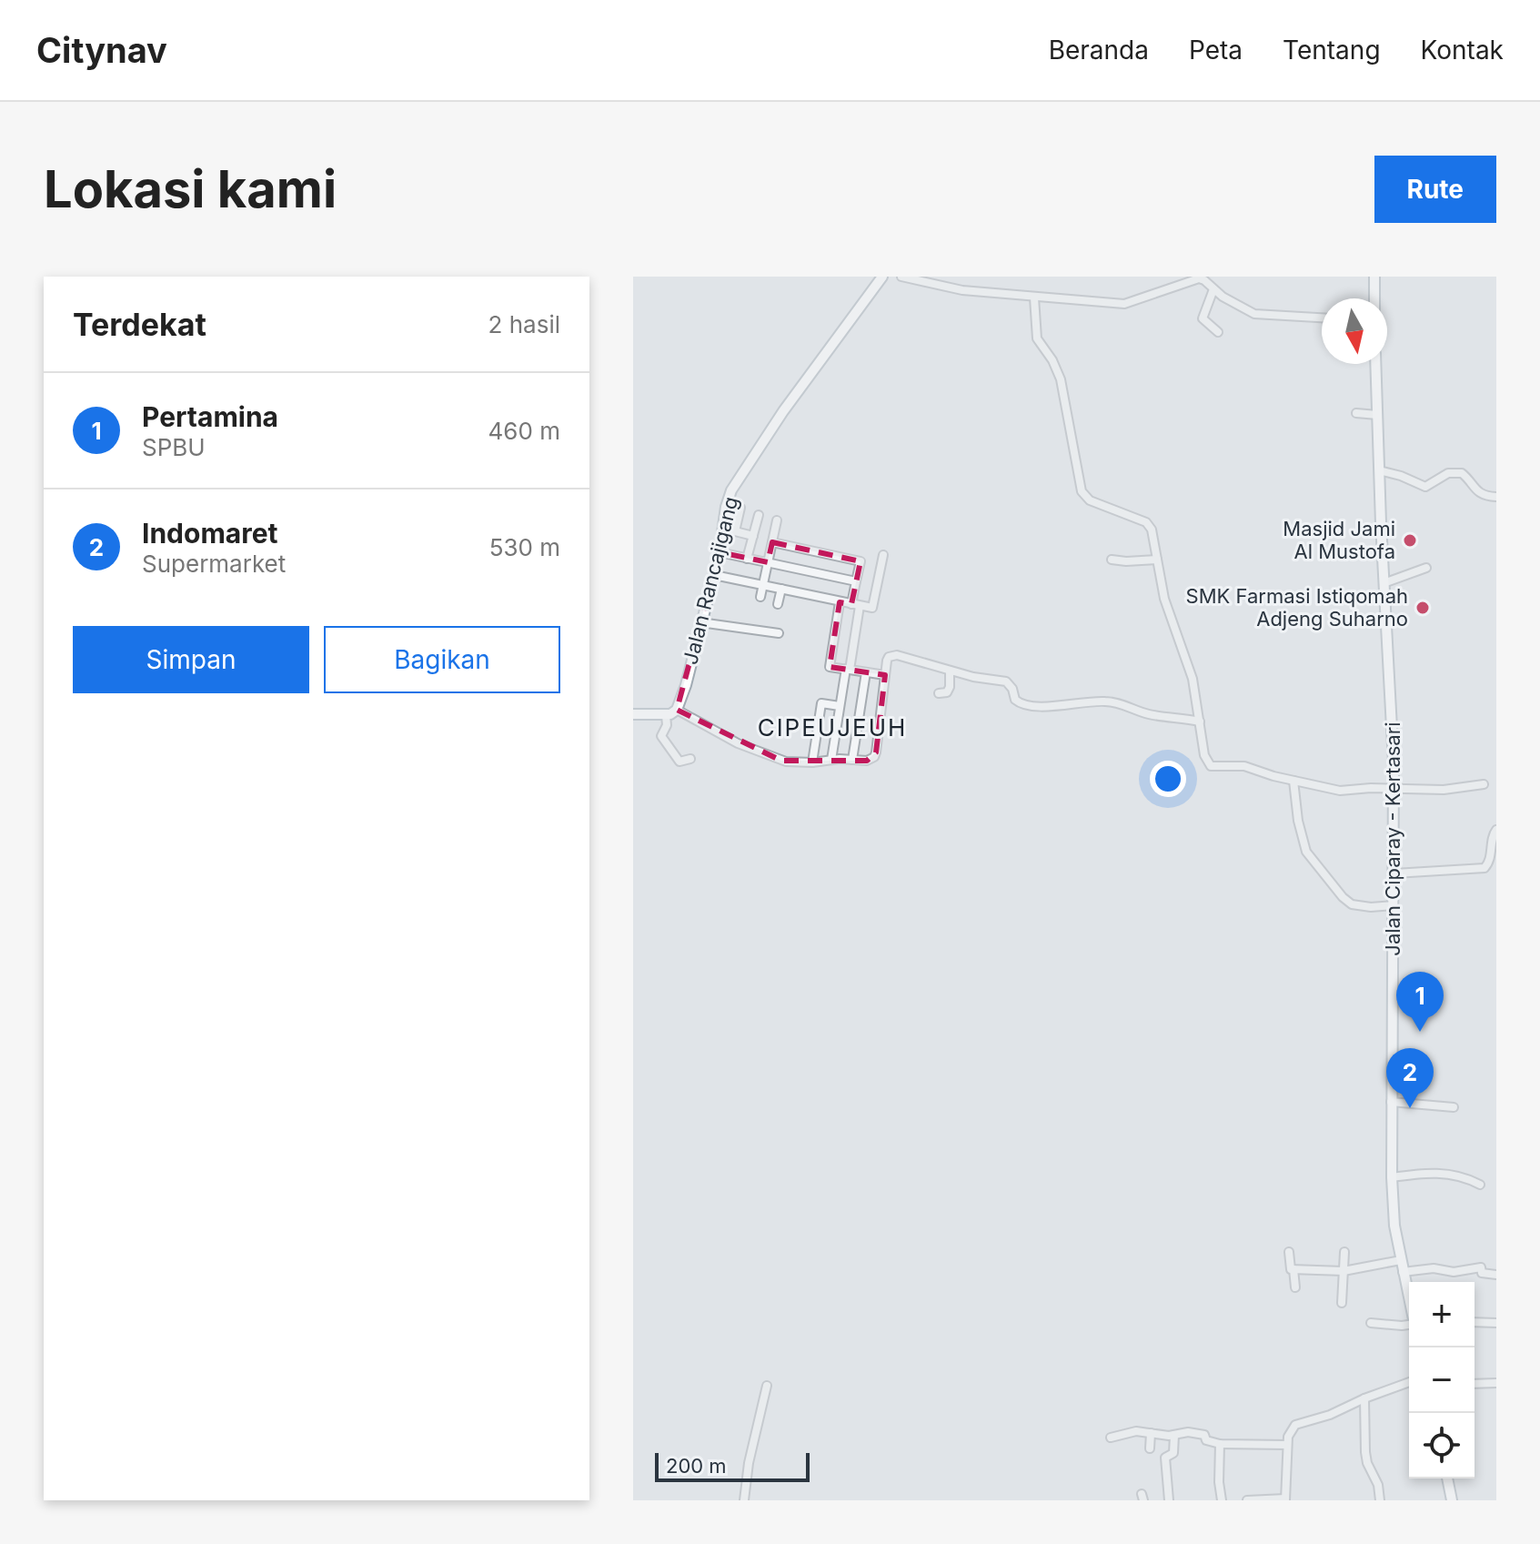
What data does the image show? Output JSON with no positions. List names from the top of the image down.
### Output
{
  "streets": {
    "main road": ["Jalan Rancajigang", "Jalan Ciparay - Kertasari"]
  },
  "districts": ["CIPEUJEUH"],
  "places": ["Masjid Jami Al Mustofa", "SMK Farmasi Istiqomah Adjeng Suharno"],
  "scale_bar": "200 m",
  "north": "bottom",
  "page": {
    "header": "Citynav",
    "nav": [
      "Beranda",
      "Peta",
      "Tentang",
      "Kontak"
    ],
    "buttons": [
      "Rute",
      ["Simpan", "Bagikan"]
    ],
    "title": "Lokasi kami",
    "heading": ["Terdekat", "2 hasil"],
    "list": [
      {
        "mark": "1",
        "name": "Pertamina",
        "note": "SPBU",
        "value": "460 m"
      },
      {
        "mark": "2",
        "name": "Indomaret",
        "note": "Supermarket",
        "value": "530 m"
      }
    ],
    "pins": ["1", "2"],
    "map_buttons": ["+", "−"],
    "scale": "200 m"
  }
}
